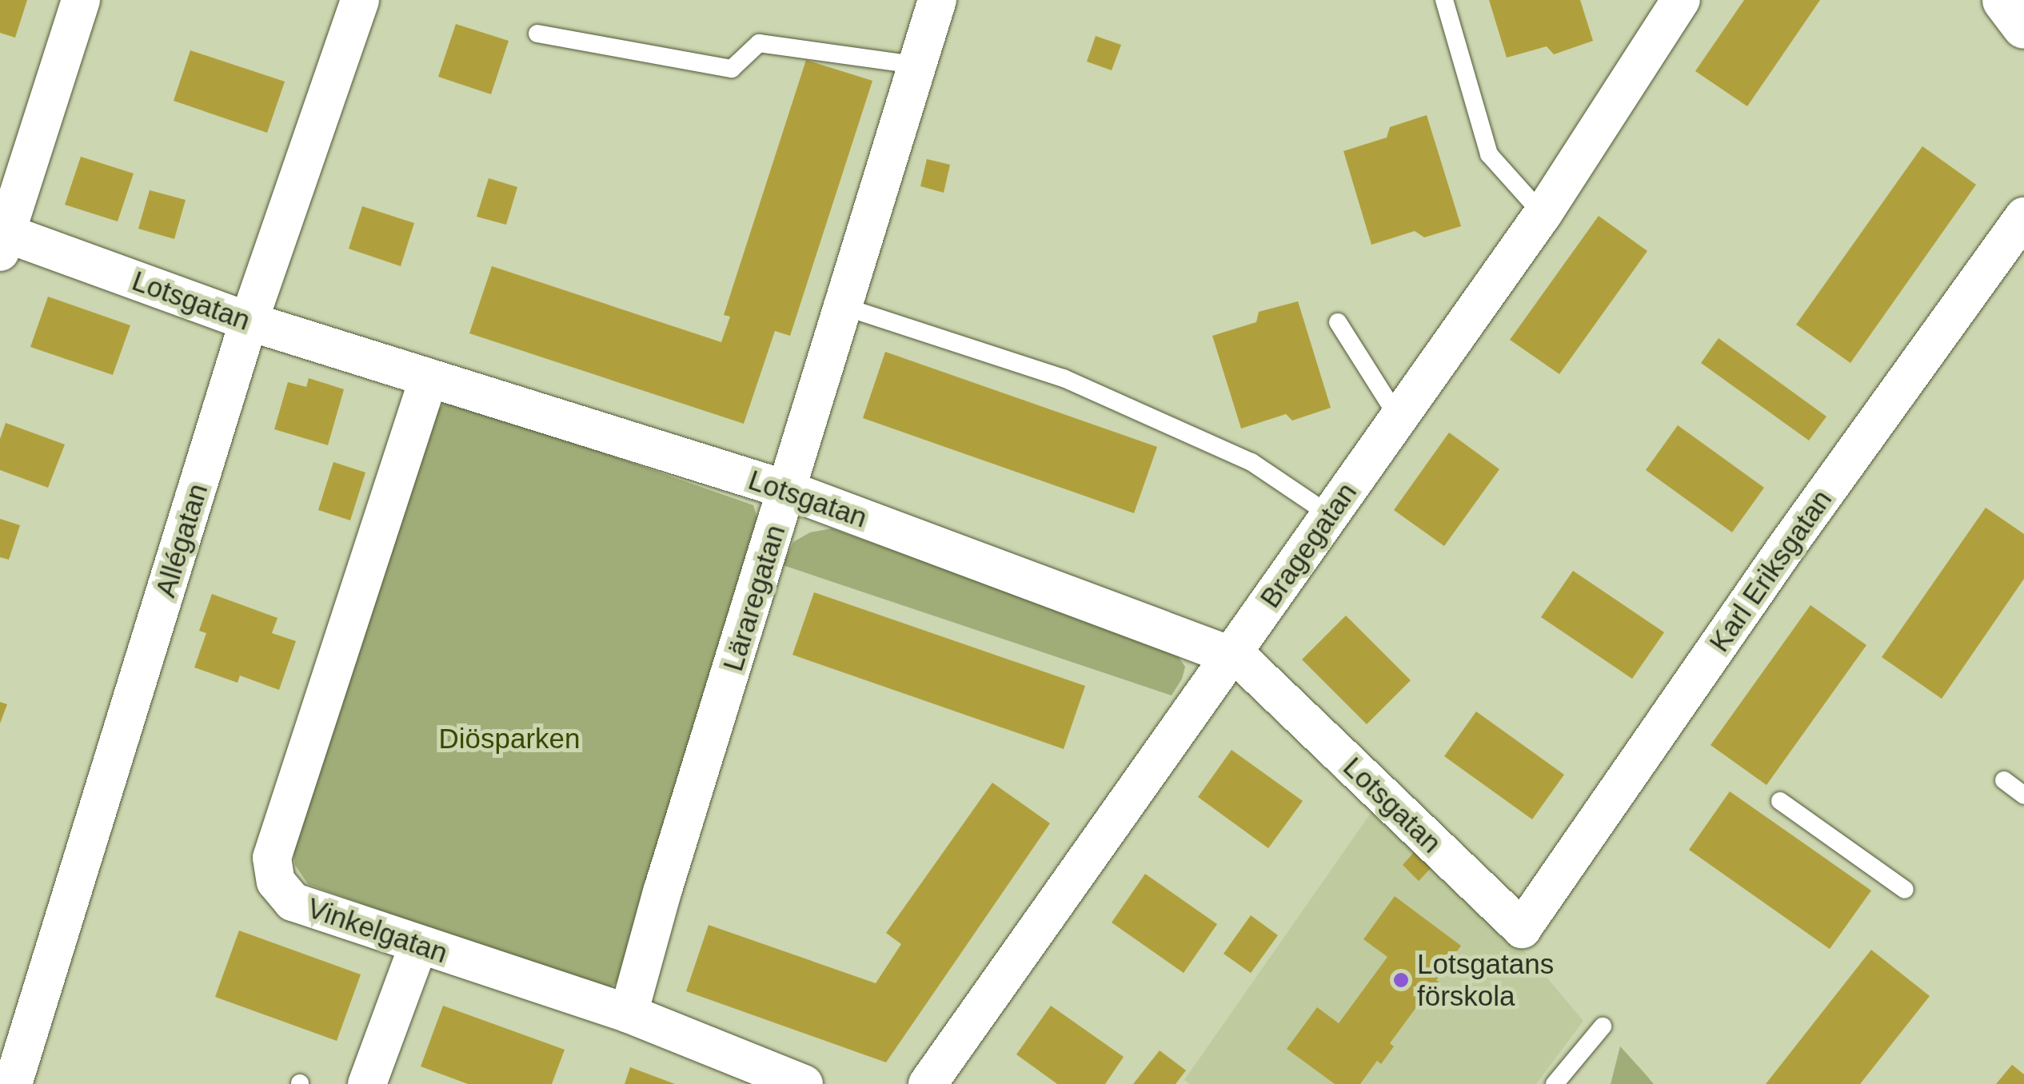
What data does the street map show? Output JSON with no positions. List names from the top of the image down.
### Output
{
  "streets": {
    "street": [
      "Lotsgatan",
      "Allégatan",
      "Bragegatan",
      "Karl Eriksgatan",
      "Läraregatan",
      "Vinkelgatan"
    ]
  },
  "crossings": [
    ["Lotsgatan", "Allégatan"],
    ["Lotsgatan", "Bragegatan"],
    ["Lotsgatan", "Karl Eriksgatan"],
    ["Lotsgatan", "Läraregatan"],
    ["Lotsgatan", "Vinkelgatan"],
    ["Läraregatan", "Vinkelgatan"]
  ],
  "parks": ["Diösparken"],
  "places": ["Lotsgatans förskola"]
}
